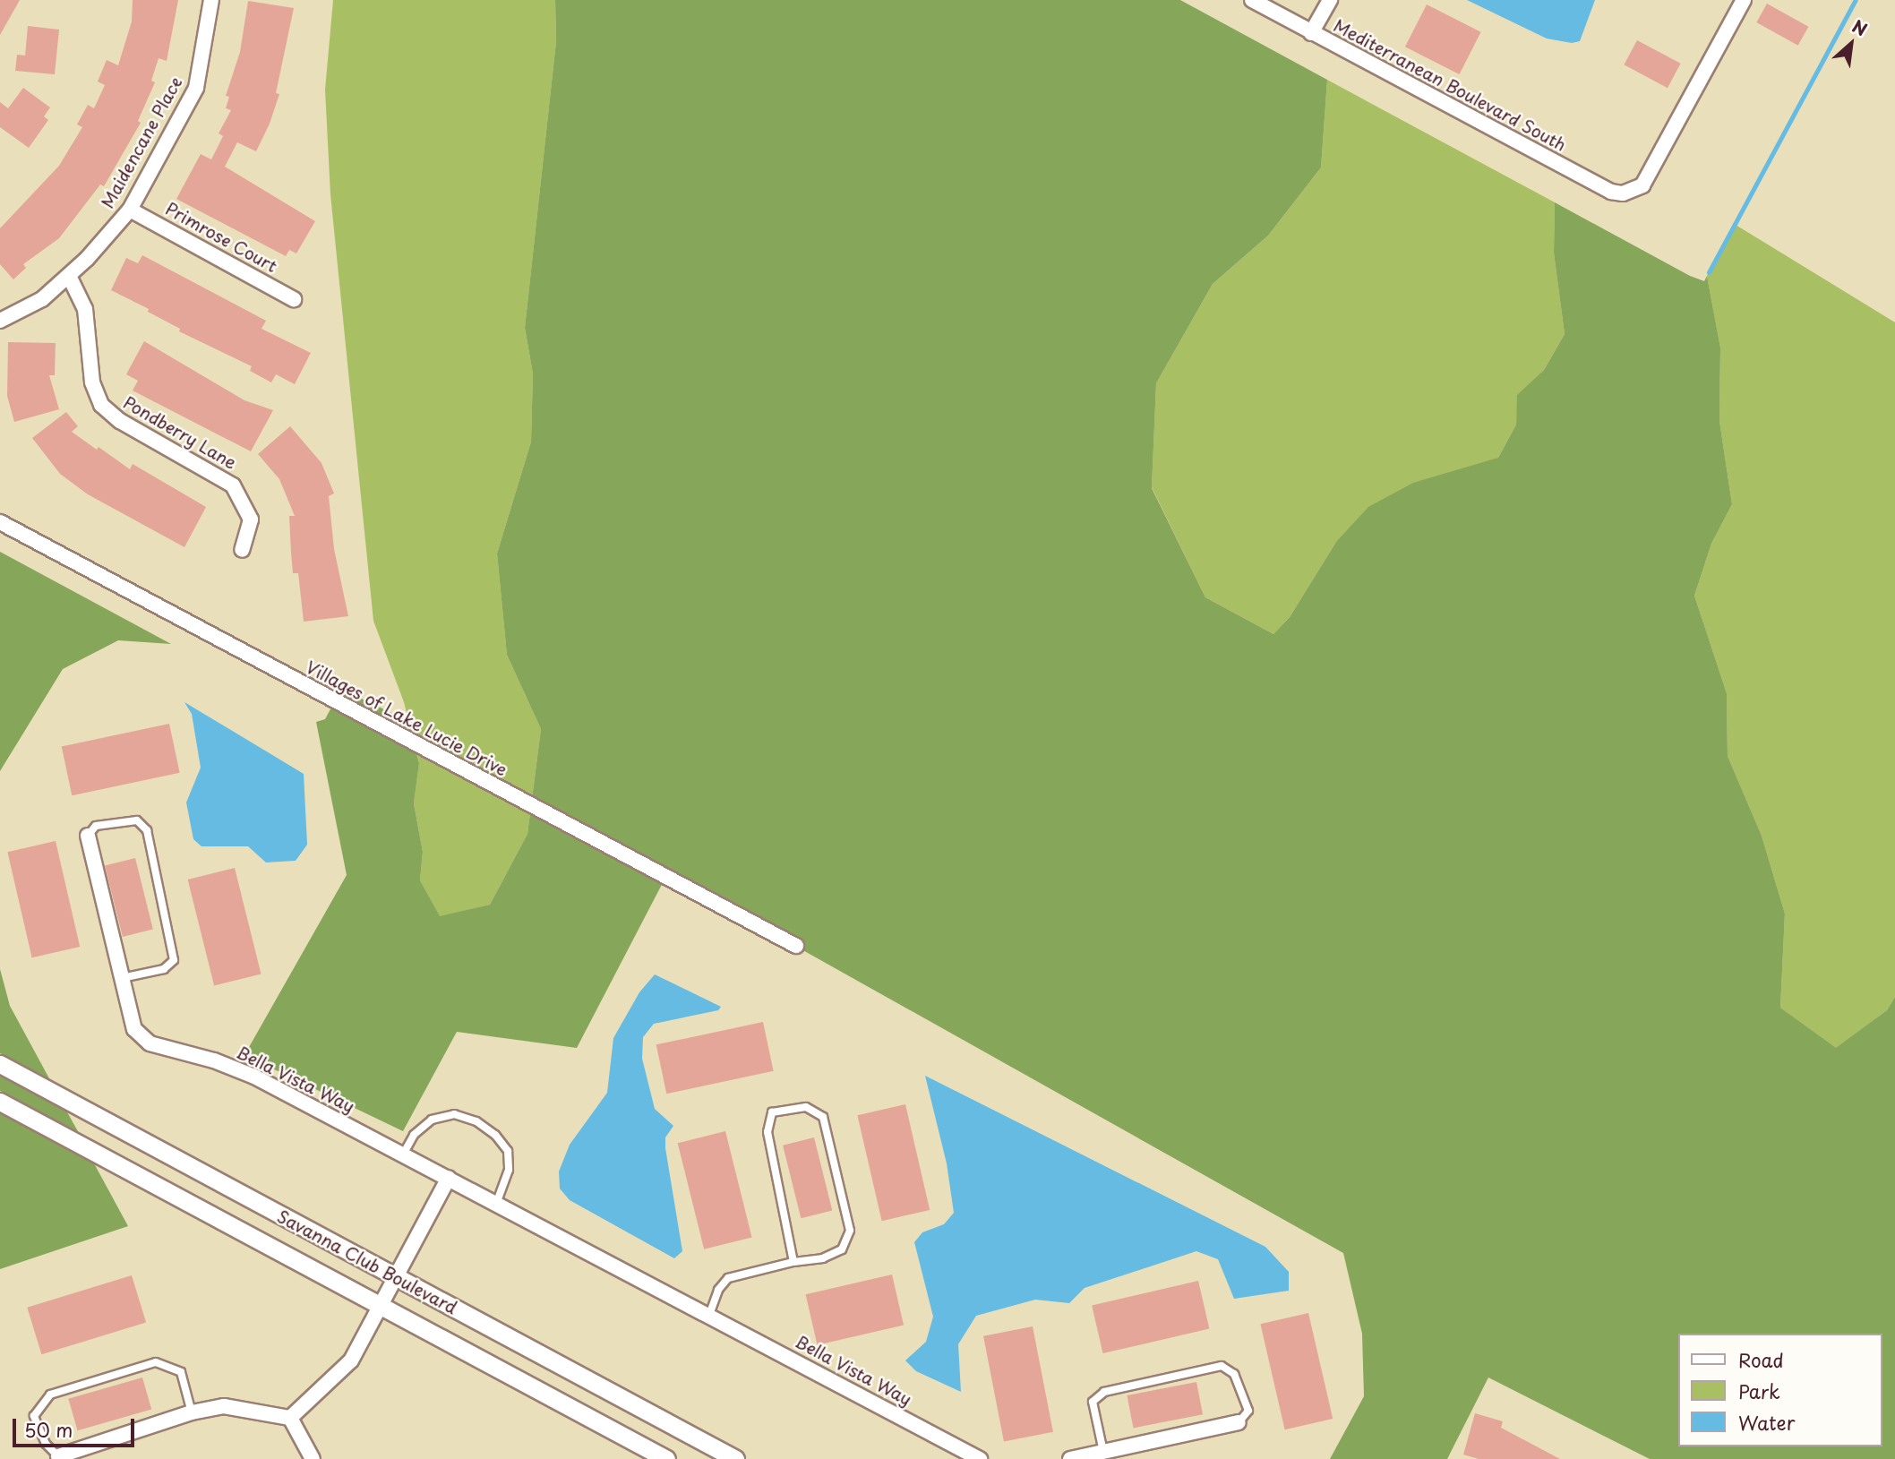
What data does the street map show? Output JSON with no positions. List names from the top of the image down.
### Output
{
  "streets": {
    "street": [
      "Mediterranean Boulevard South",
      "Maidencane Place",
      "Primrose Court",
      "Pondberry Lane",
      "Villages of Lake Lucie Drive",
      "Bella Vista Way",
      "Savanna Club Boulevard"
    ]
  },
  "crossings": [
    ["Maidencane Place", "Primrose Court"],
    ["Maidencane Place", "Pondberry Lane"]
  ],
  "legend": ["Road", "Park", "Water"],
  "scale_bar": "50 m",
  "north": "top right"
}
